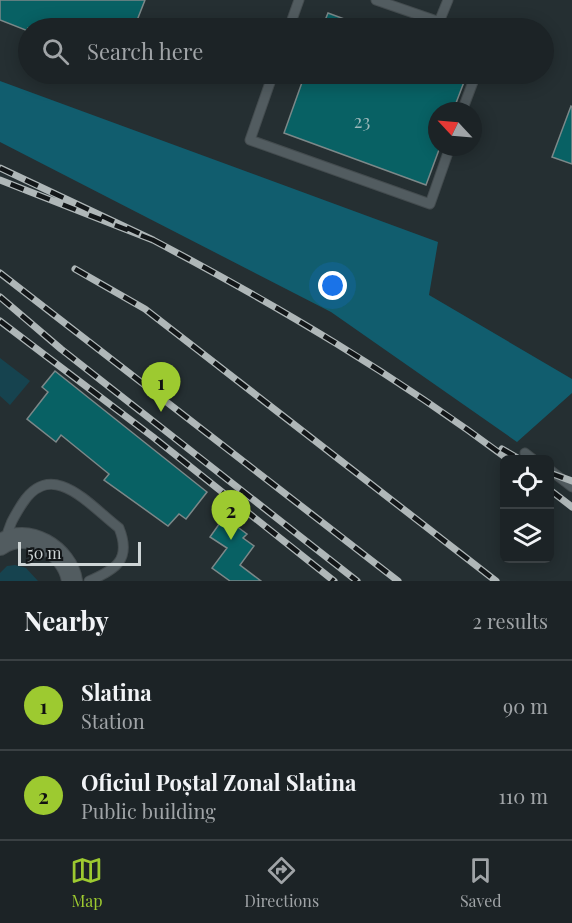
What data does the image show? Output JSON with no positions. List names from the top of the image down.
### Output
{
  "house_numbers": ["23"],
  "scale_bar": "50 m",
  "north": "top left",
  "page": {
    "search": "Search here",
    "pins": ["1", "2"],
    "scale": "50 m",
    "heading": ["Nearby", "2 results"],
    "list": [
      {
        "mark": "1",
        "name": "Slatina",
        "note": "Station",
        "value": "90 m"
      },
      {
        "mark": "2",
        "name": "Oficiul Poștal Zonal Slatina",
        "note": "Public building",
        "value": "110 m"
      }
    ],
    "nav": ["Map", "Directions", "Saved"]
  }
}
